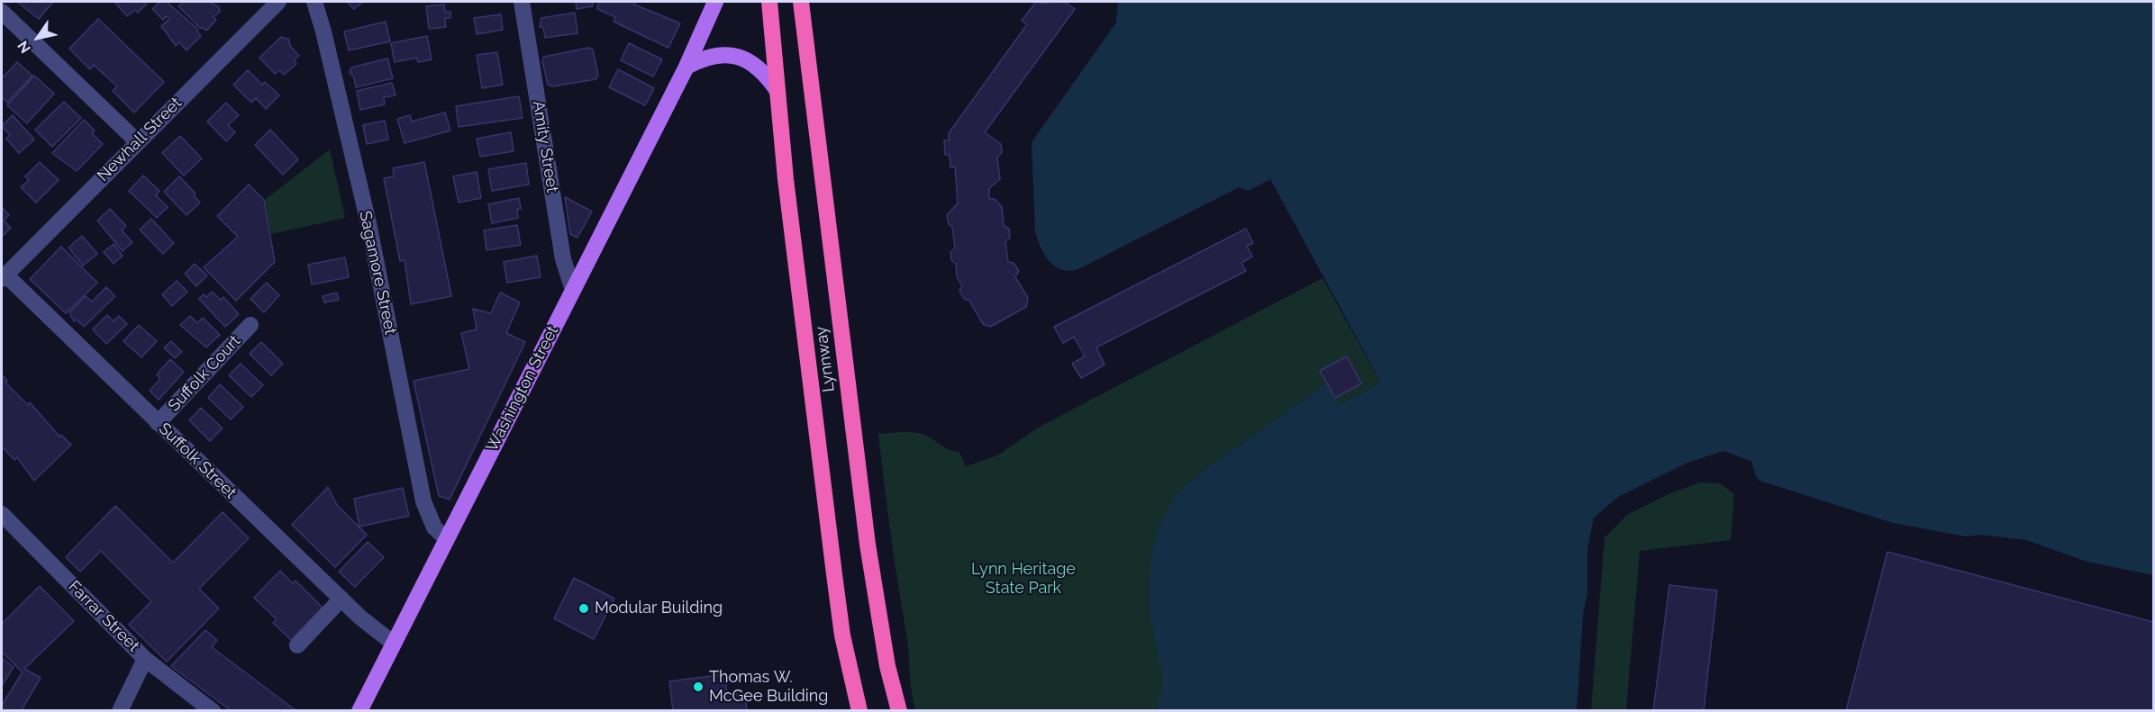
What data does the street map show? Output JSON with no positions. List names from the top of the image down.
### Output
{
  "streets": {
    "highway": ["Lynnway"],
    "main road": ["Washington Street"],
    "street": [
      "Newhall Street",
      "Amity Street",
      "Sagamore Street",
      "Suffolk Court",
      "Suffolk Street",
      "Farrar Street"
    ]
  },
  "crossings": [
    ["Newhall Street", "Suffolk Street"],
    ["Amity Street", "Washington Street"],
    ["Sagamore Street", "Washington Street"],
    ["Suffolk Court", "Suffolk Street"],
    ["Washington Street", "Suffolk Street"]
  ],
  "parks": ["Lynn Heritage State Park"],
  "places": ["Modular Building", "Thomas W. McGee Building"],
  "north": "bottom left"
}
